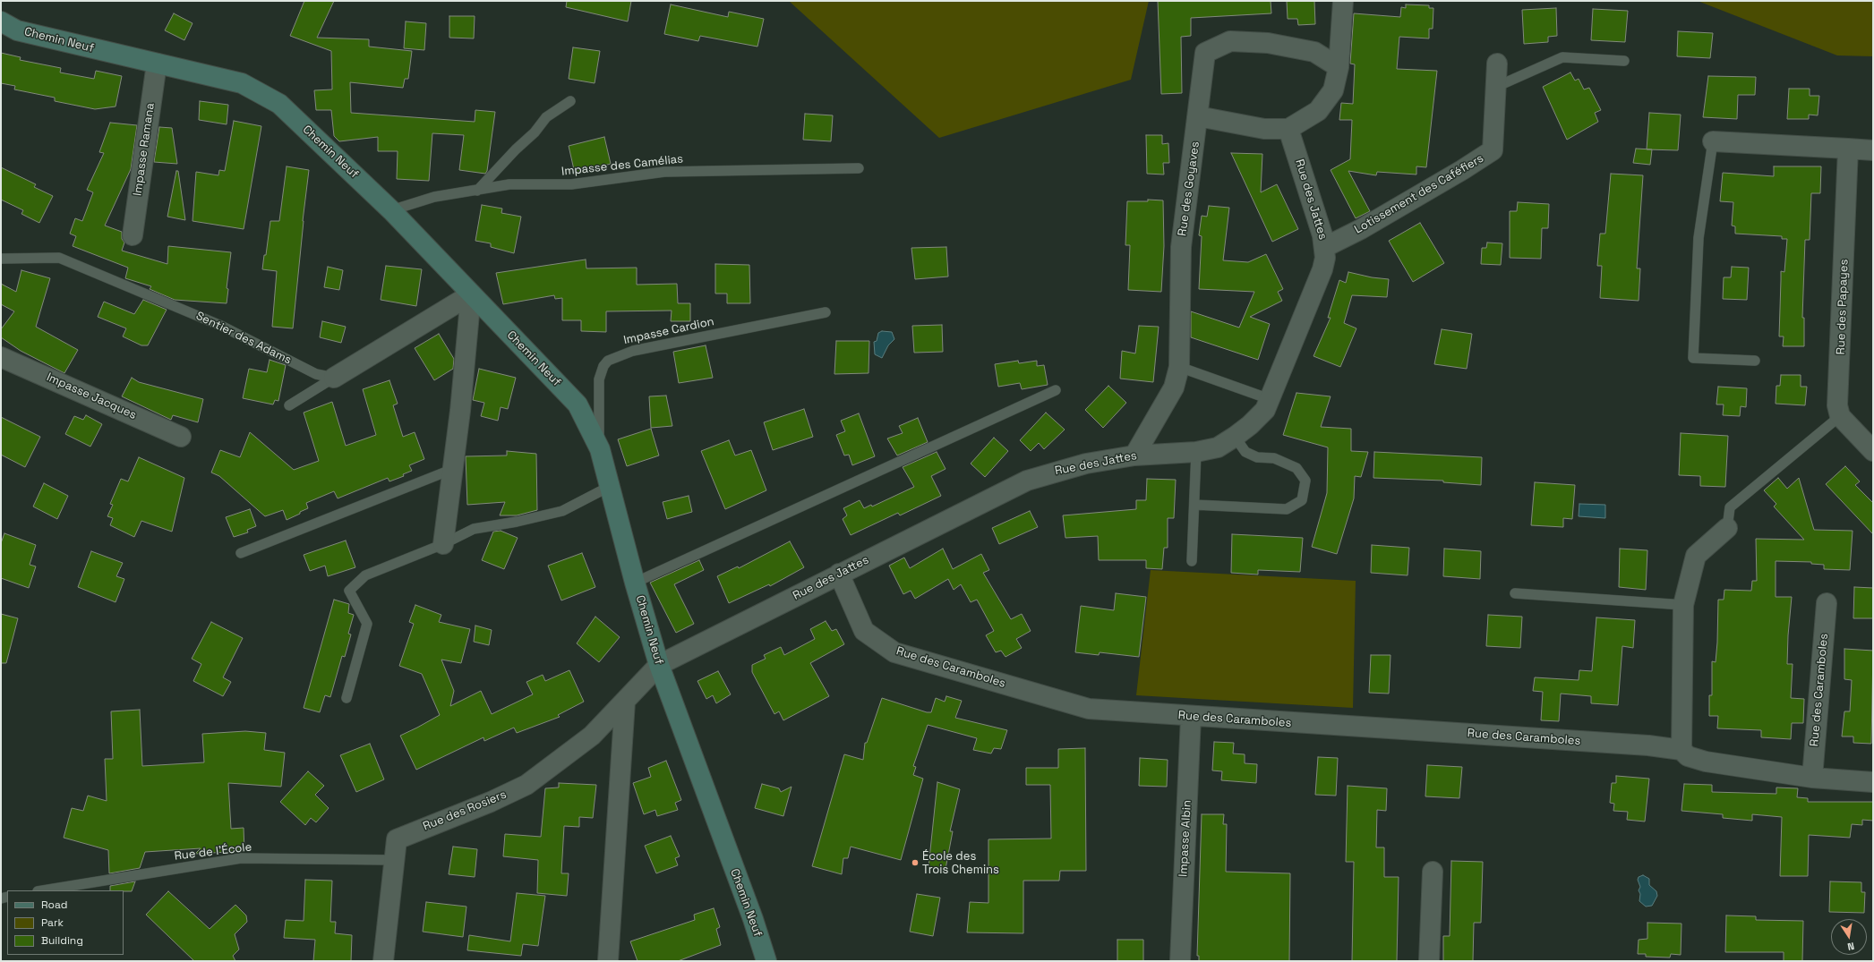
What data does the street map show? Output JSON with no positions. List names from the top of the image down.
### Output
{
  "streets": {
    "street": [
      "Chemin Neuf",
      "Impasse Ramana",
      "Rue des Goyaves",
      "Lotissement des Caféfiers",
      "Rue des Jattes",
      "Rue des Papayes",
      "Impasse Jacques",
      "Rue des Caramboles",
      "Rue des Rosiers",
      "Impasse Albin"
    ],
    "lane": [
      "Impasse des Camélias",
      "Impasse Cardion",
      "Sentier des Adams",
      "Rue de l'École"
    ]
  },
  "crossings": [
    ["Chemin Neuf", "Impasse Ramana"],
    ["Chemin Neuf", "Impasse des Camélias"],
    ["Chemin Neuf", "Rue des Jattes"],
    ["Chemin Neuf", "Impasse Cardion"],
    ["Chemin Neuf", "Rue des Rosiers"],
    ["Rue des Goyaves", "Rue des Jattes"],
    ["Lotissement des Caféfiers", "Rue des Jattes"],
    ["Rue des Jattes", "Rue des Caramboles"],
    ["Rue des Jattes", "Rue des Rosiers"],
    ["Rue des Caramboles", "Impasse Albin"],
    ["Rue des Rosiers", "Rue de l'École"]
  ],
  "places": ["École des Trois Chemins"],
  "legend": ["Road", "Park", "Building"],
  "north": "bottom"
}
